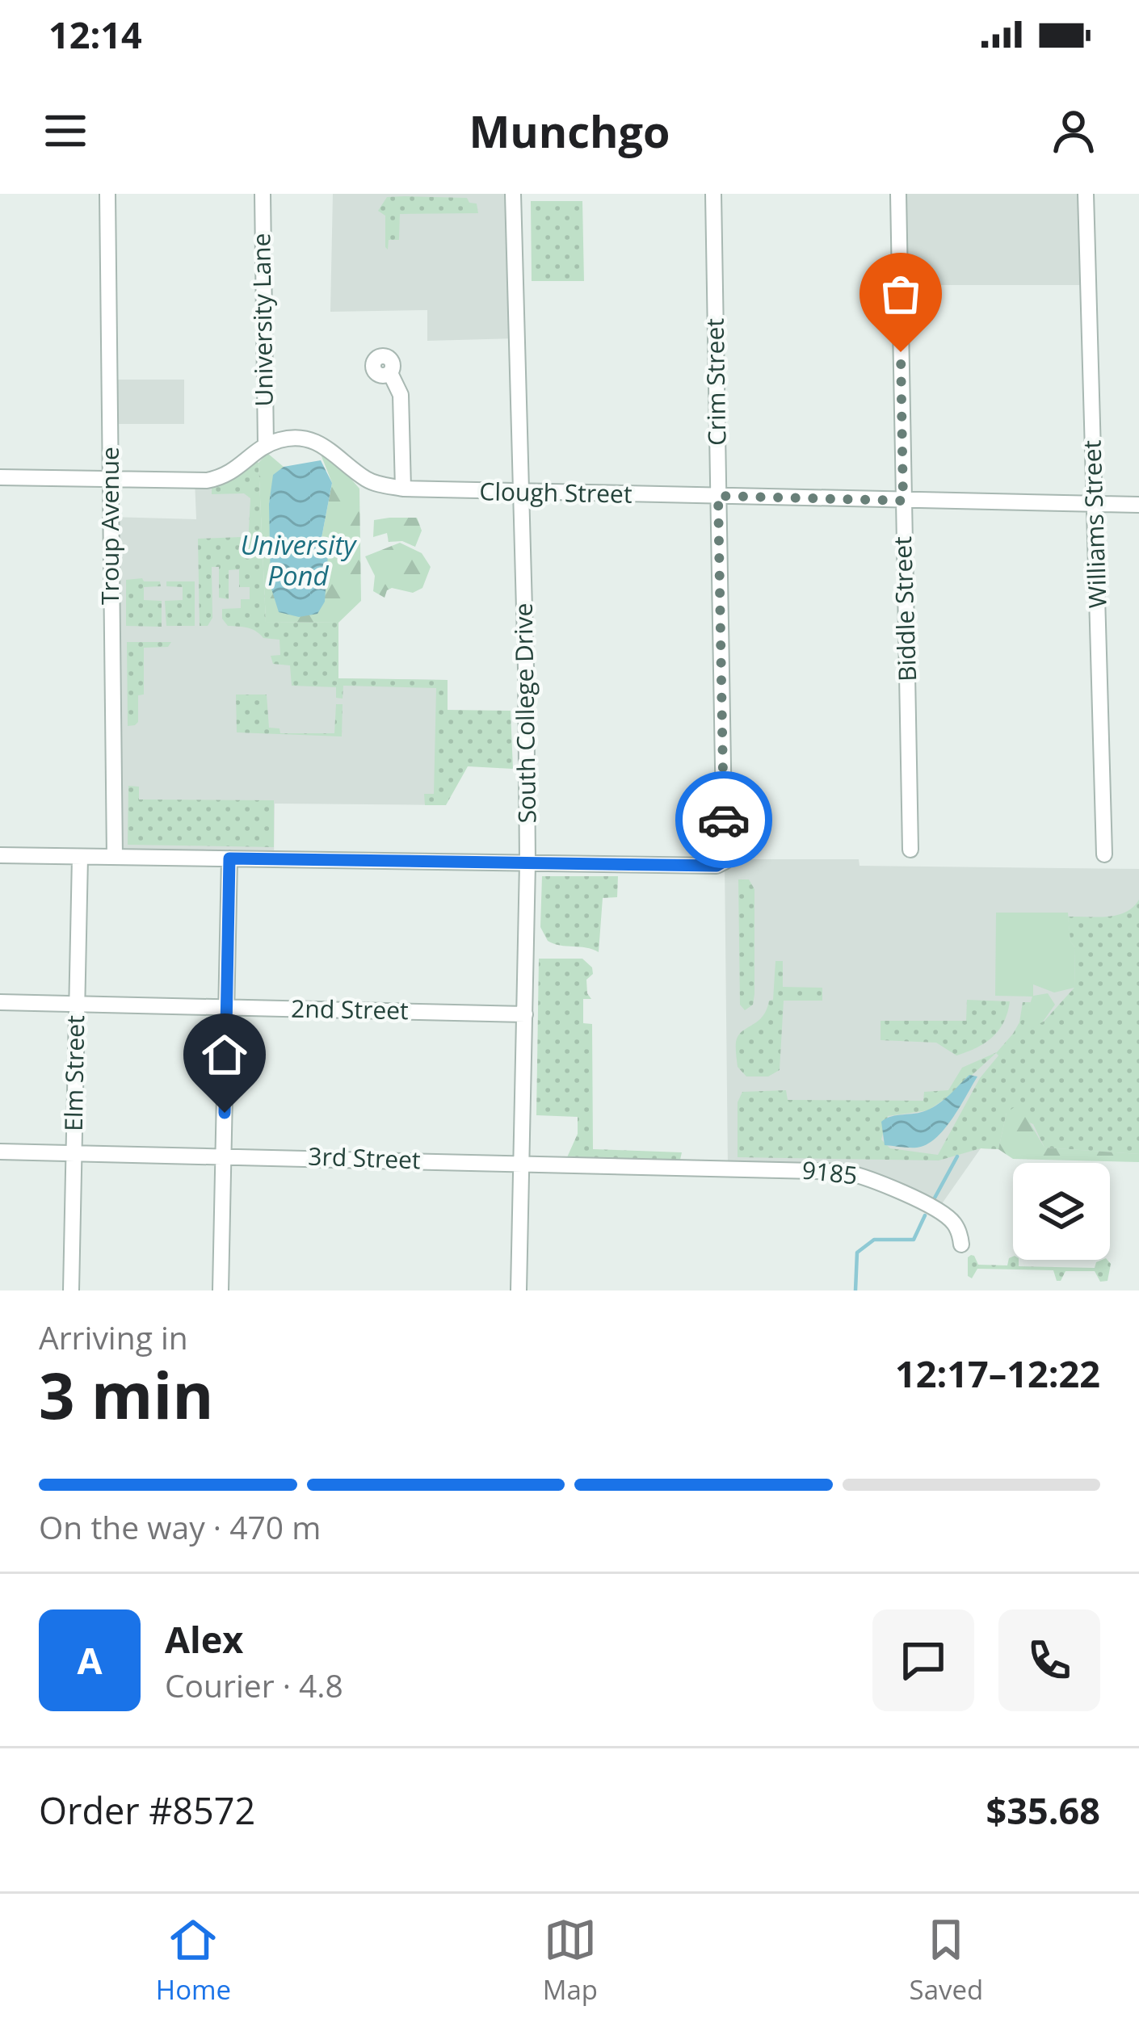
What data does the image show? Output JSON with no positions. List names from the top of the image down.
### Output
{
  "streets": {
    "street": [
      "University Lane",
      "Crim Street",
      "Clough Street",
      "Williams Street",
      "Troup Avenue",
      "Biddle Street",
      "South College Drive",
      "2nd Street",
      "Elm Street",
      "3rd Street",
      "9185"
    ]
  },
  "crossings": [
    ["University Lane", "Clough Street"],
    ["Crim Street", "Clough Street"],
    ["Crim Street", "South College Drive"],
    ["Clough Street", "Williams Street"],
    ["Clough Street", "Biddle Street"],
    ["Clough Street", "South College Drive"],
    ["South College Drive", "2nd Street"],
    ["South College Drive", "3rd Street"],
    ["2nd Street", "Elm Street"],
    ["Elm Street", "3rd Street"],
    ["3rd Street", "9185"]
  ],
  "water": ["University Pond"],
  "page": {
    "status": "12:14",
    "header": "Munchgo",
    "heading": ["3 min", "Arriving in", "12:17–12:22"],
    "panel": [
      "Alex",
      "Courier · 4.8",
      "Order #8572",
      "$35.68"
    ],
    "bar": "On the way · 470 m",
    "round": "A",
    "tabs": ["Home", "Map", "Saved"]
  }
}
